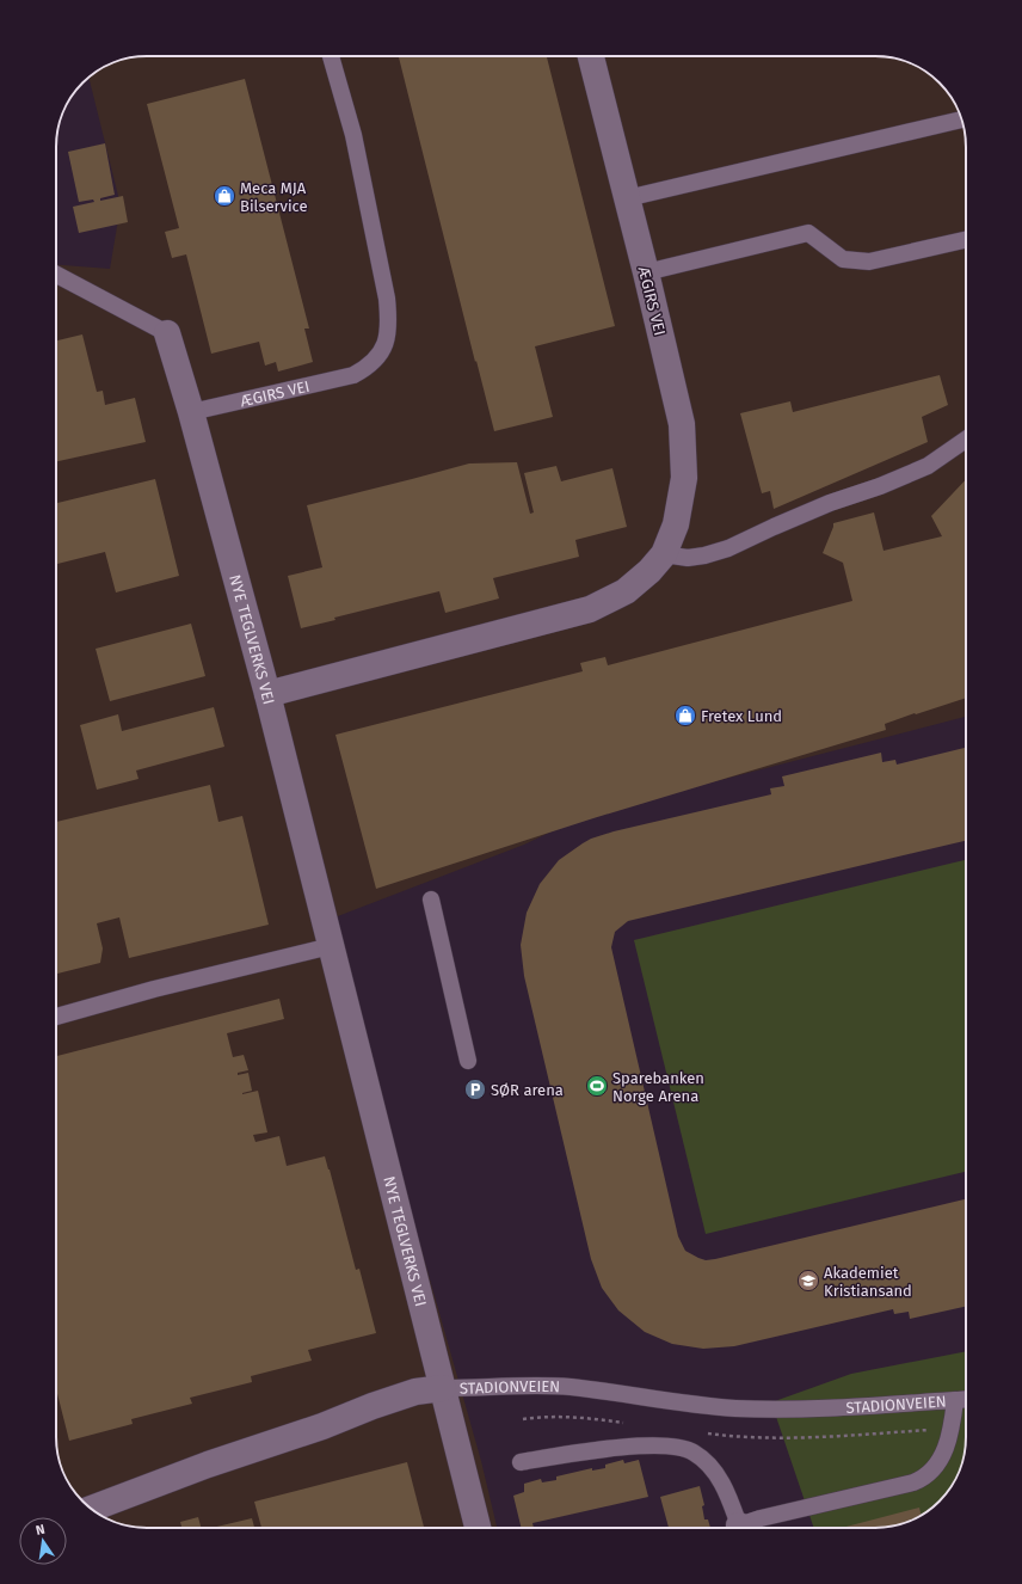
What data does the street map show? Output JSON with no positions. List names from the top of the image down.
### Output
{
  "streets": {
    "street": ["ÆGIRS VEI", "NYE TEGLVERKS VEI", "STADIONVEIEN"]
  },
  "crossings": [
    ["ÆGIRS VEI", "NYE TEGLVERKS VEI"],
    ["NYE TEGLVERKS VEI", "STADIONVEIEN"]
  ],
  "places": {
    "shop": ["Meca MJA Bilservice", "Fretex Lund"],
    "sports": ["Sparebanken Norge Arena"],
    "parking": ["SØR arena"],
    "school or university": ["Akademiet Kristiansand"]
  },
  "north": "top"
}
